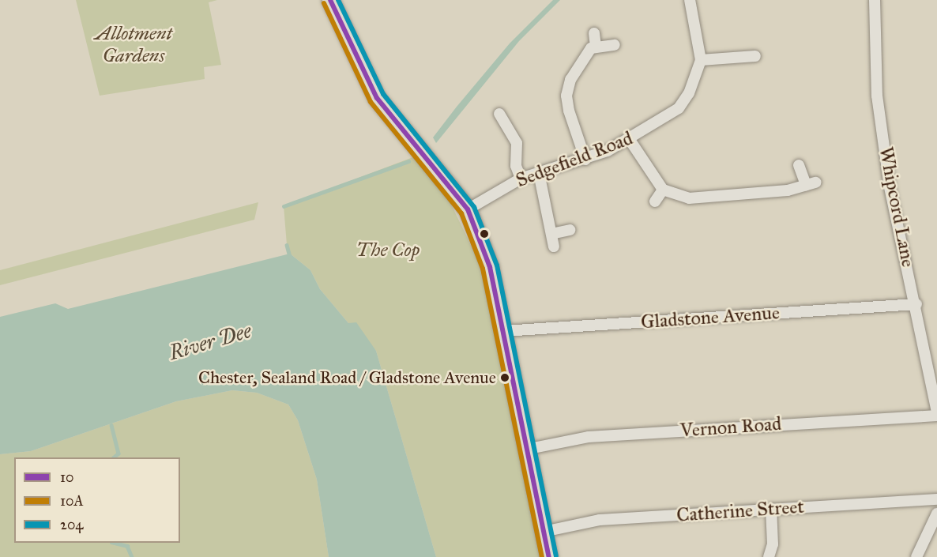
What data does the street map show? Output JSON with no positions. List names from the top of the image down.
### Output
{
  "streets": {
    "street": [
      "Sedgefield Road",
      "Whipcord Lane",
      "Gladstone Avenue",
      "Vernon Road",
      "Catherine Street"
    ]
  },
  "crossings": [
    ["Whipcord Lane", "Gladstone Avenue"],
    ["Whipcord Lane", "Vernon Road"]
  ],
  "water": ["River Dee"],
  "parks": ["Allotment Gardens", "The Cop"],
  "places": ["Chester, Sealand Road / Gladstone Avenue"],
  "lines": ["transit line 10", "transit line 204", "transit line 10A"],
  "legend": ["10", "10A", "204"]
}
